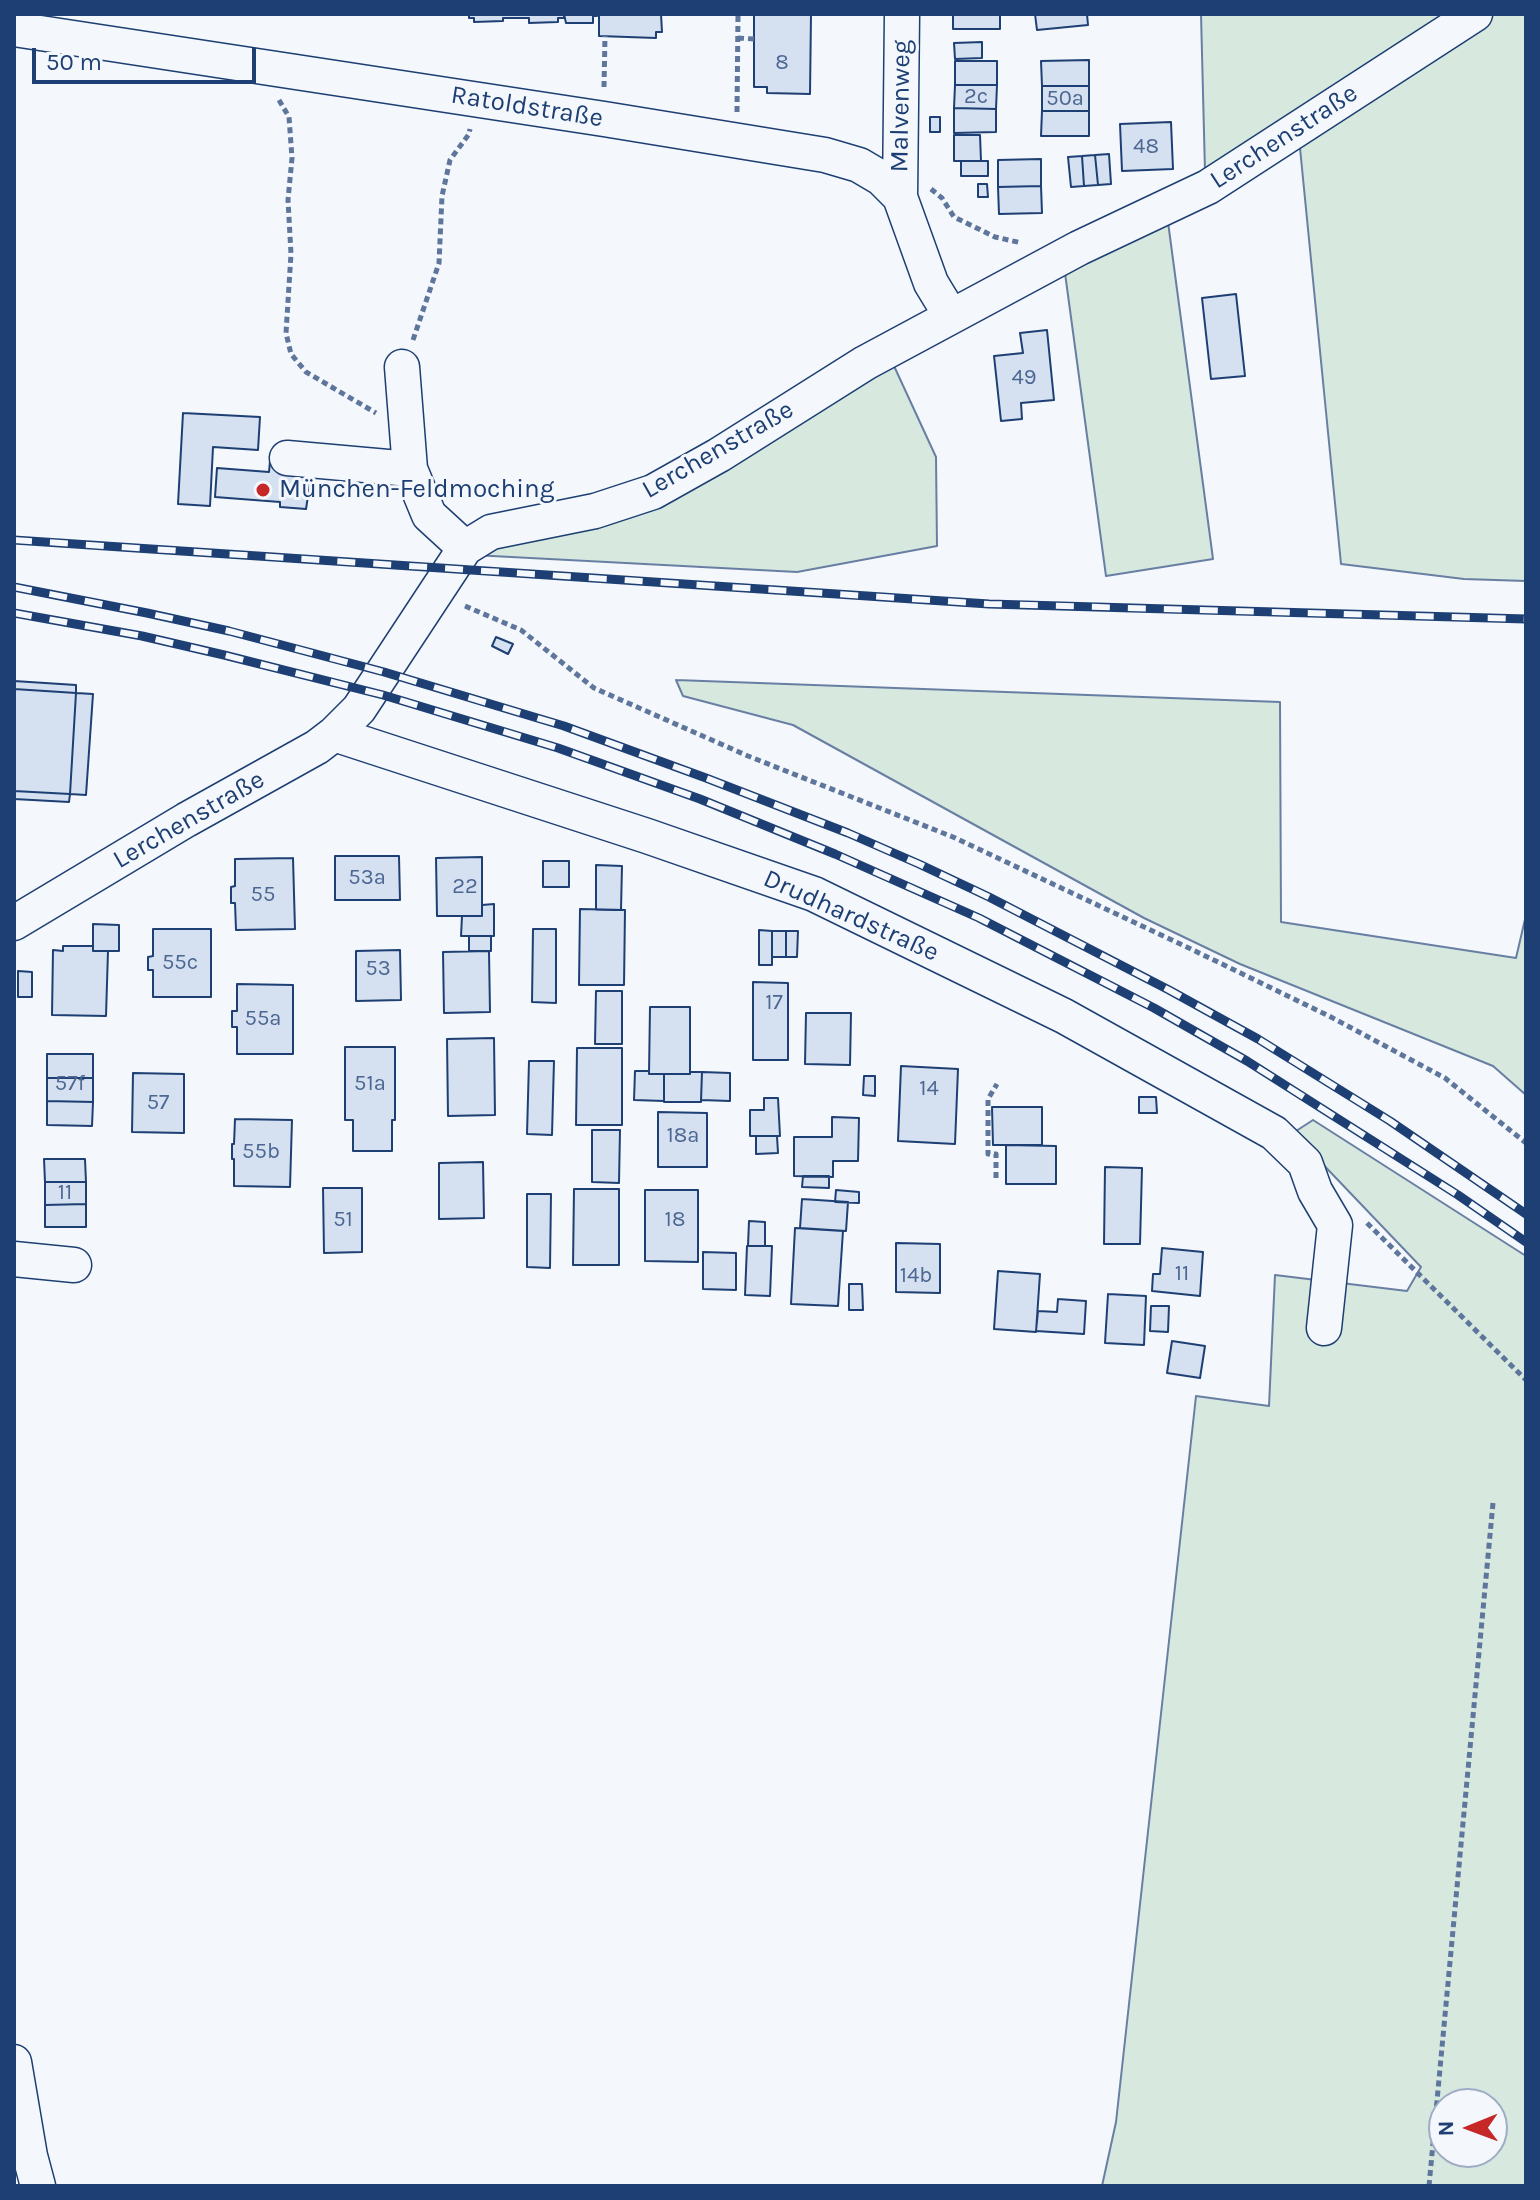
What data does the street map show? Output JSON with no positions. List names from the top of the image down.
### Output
{
  "streets": {
    "street": [
      "Malvenweg",
      "Ratoldstraße",
      "Lerchenstraße",
      "Drudhardstraße"
    ]
  },
  "crossings": [
    ["Malvenweg", "Ratoldstraße"],
    ["Ratoldstraße", "Lerchenstraße"],
    ["Lerchenstraße", "Drudhardstraße"]
  ],
  "places": ["München-Feldmoching"],
  "house_numbers": [
    "8",
    "2c",
    "50a",
    "48",
    "49",
    "53a",
    "22",
    "55",
    "55c",
    "53",
    "17",
    "55a",
    "57f",
    "51a",
    "14",
    "57",
    "18a",
    "55b",
    "11",
    "51",
    "18",
    "11",
    "14b"
  ],
  "scale_bar": "50 m",
  "north": "left"
}
